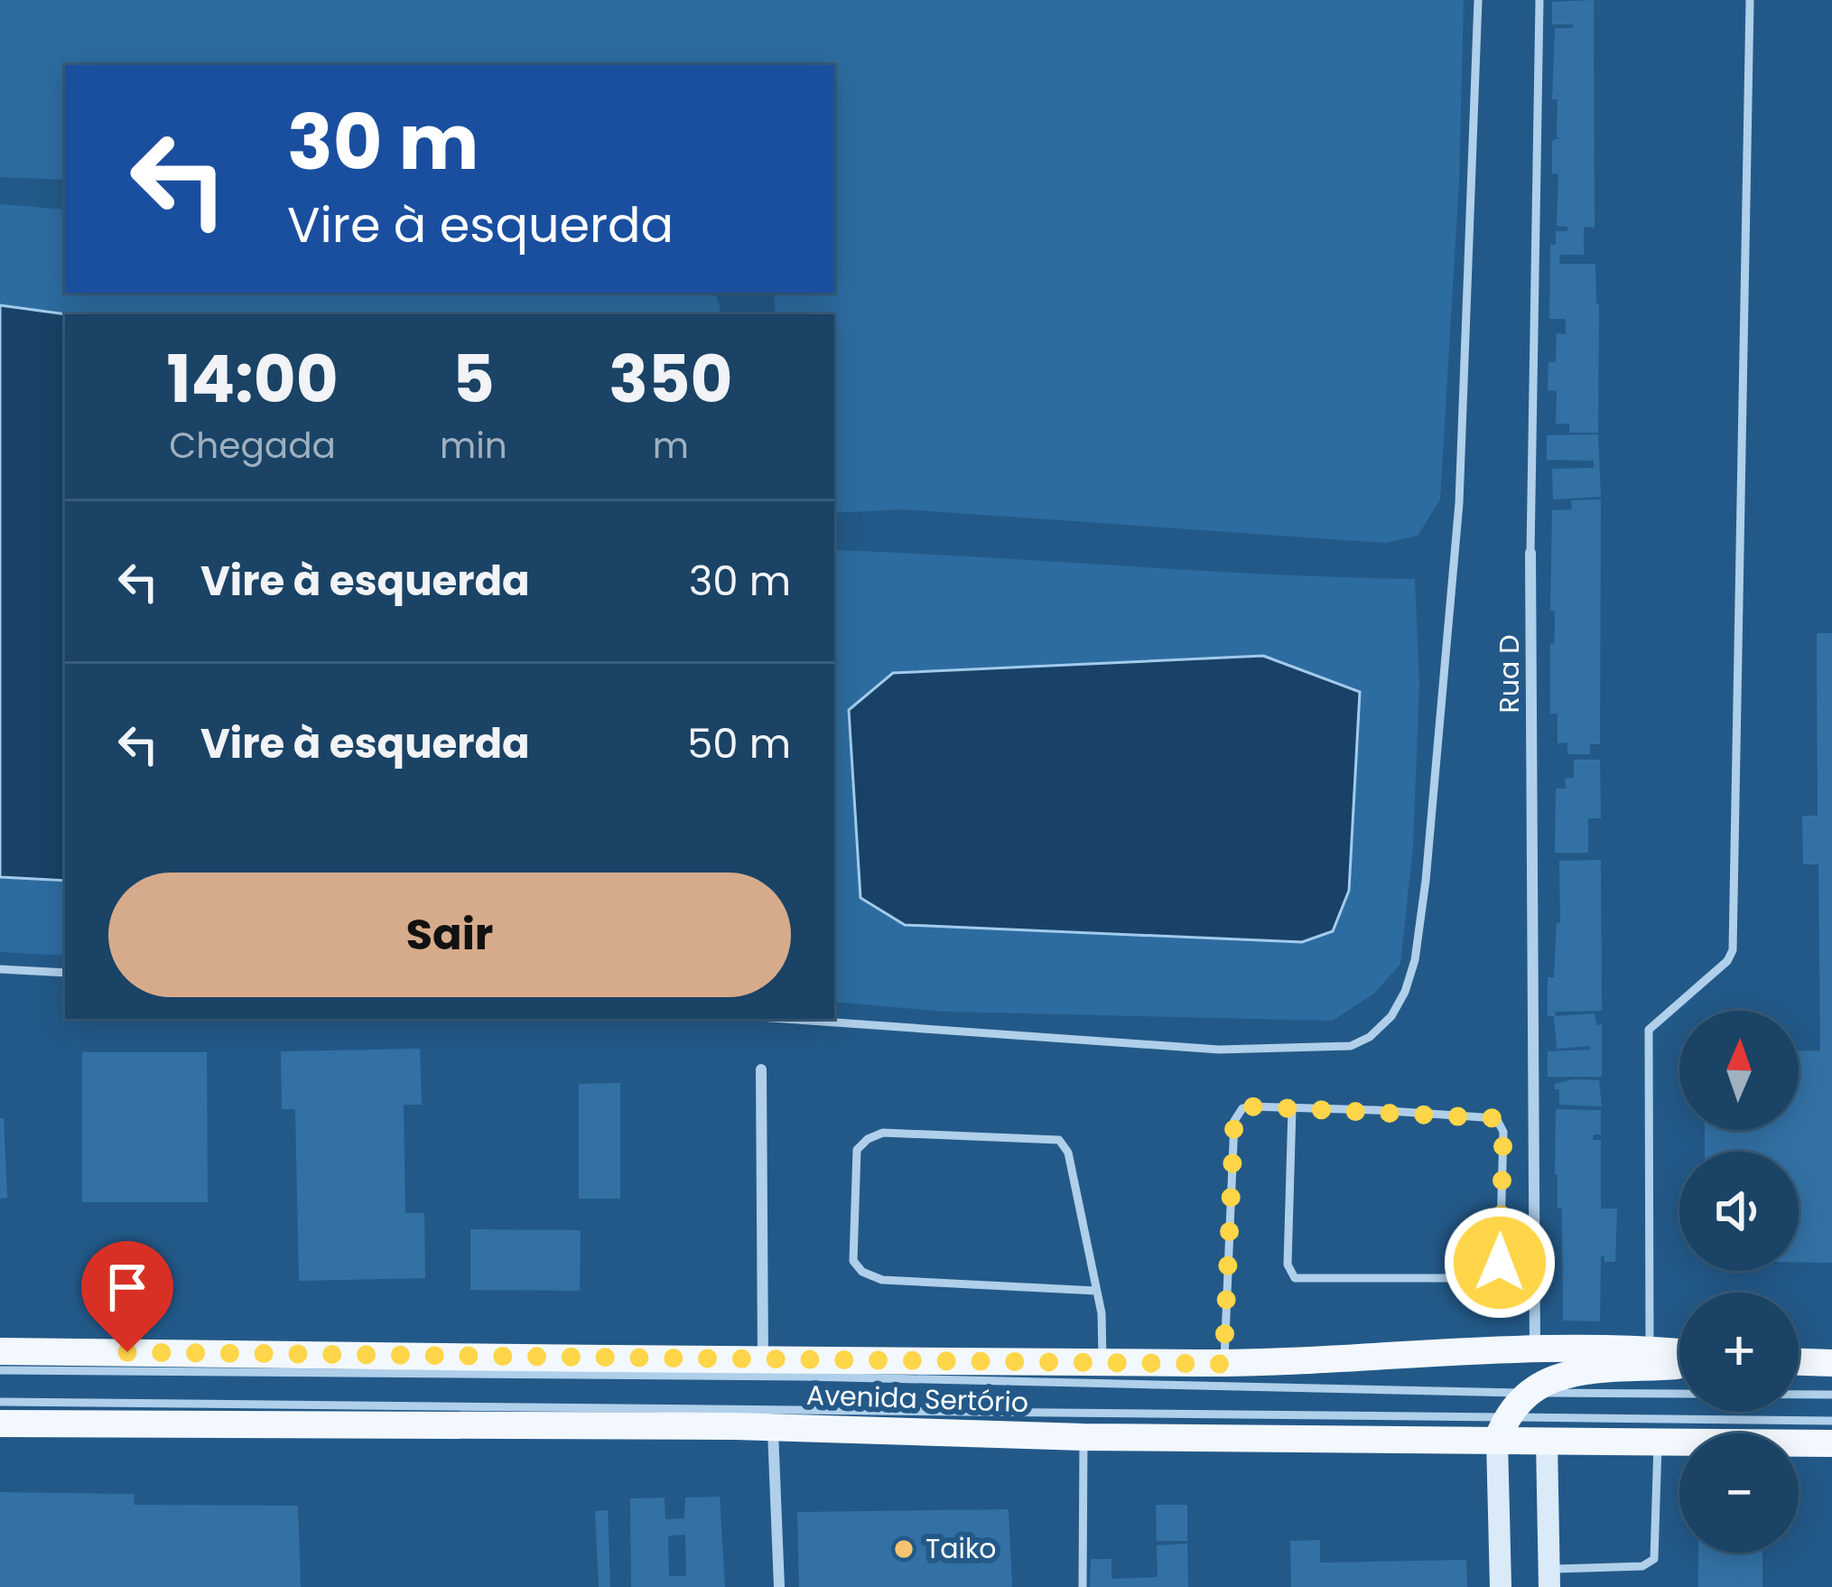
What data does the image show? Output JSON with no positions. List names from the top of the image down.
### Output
{
  "streets": {
    "main road": ["Avenida Sertório"],
    "street": ["Rua D"]
  },
  "crossings": [
    ["Rua D", "Avenida Sertório"]
  ],
  "places": ["Taiko"],
  "north": "top",
  "page": {
    "turn": ["30 m", "Vire à esquerda"],
    "eta": [
      "14:00",
      "Chegada",
      "5",
      "min",
      "350",
      "m"
    ],
    "list": [
      {
        "name": "Vire à esquerda",
        "value": "30 m"
      },
      {
        "name": "Vire à esquerda",
        "value": "50 m"
      }
    ],
    "buttons": "Sair",
    "map_buttons": ["+", "−"]
  }
}
